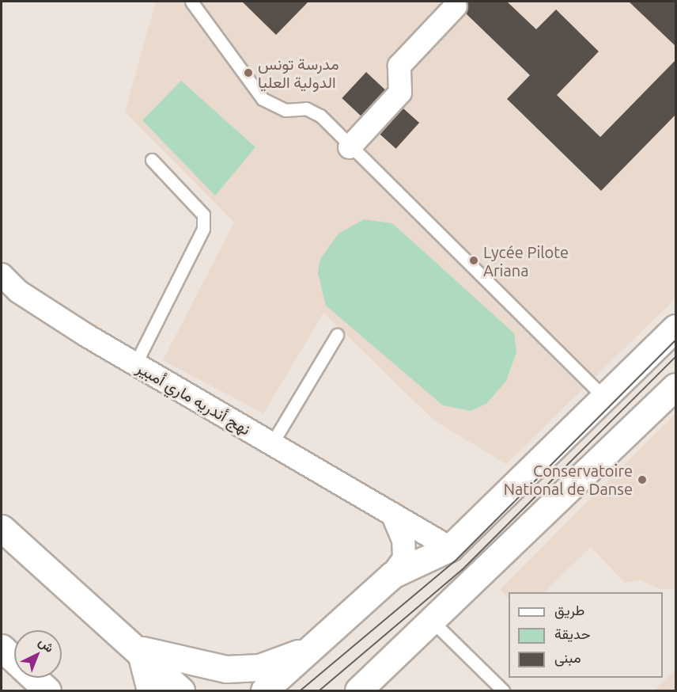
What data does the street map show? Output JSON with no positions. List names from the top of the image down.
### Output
{
  "streets": {
    "street": ["نهج أندريه ماري أمبير"]
  },
  "places": ["مدرسة تونس الدولية العليا", "Lycée Pilote Ariana", "Conservatoire National de Danse"],
  "legend": ["طريق", "حديقة", "مبنى"],
  "north": "top right"
}
